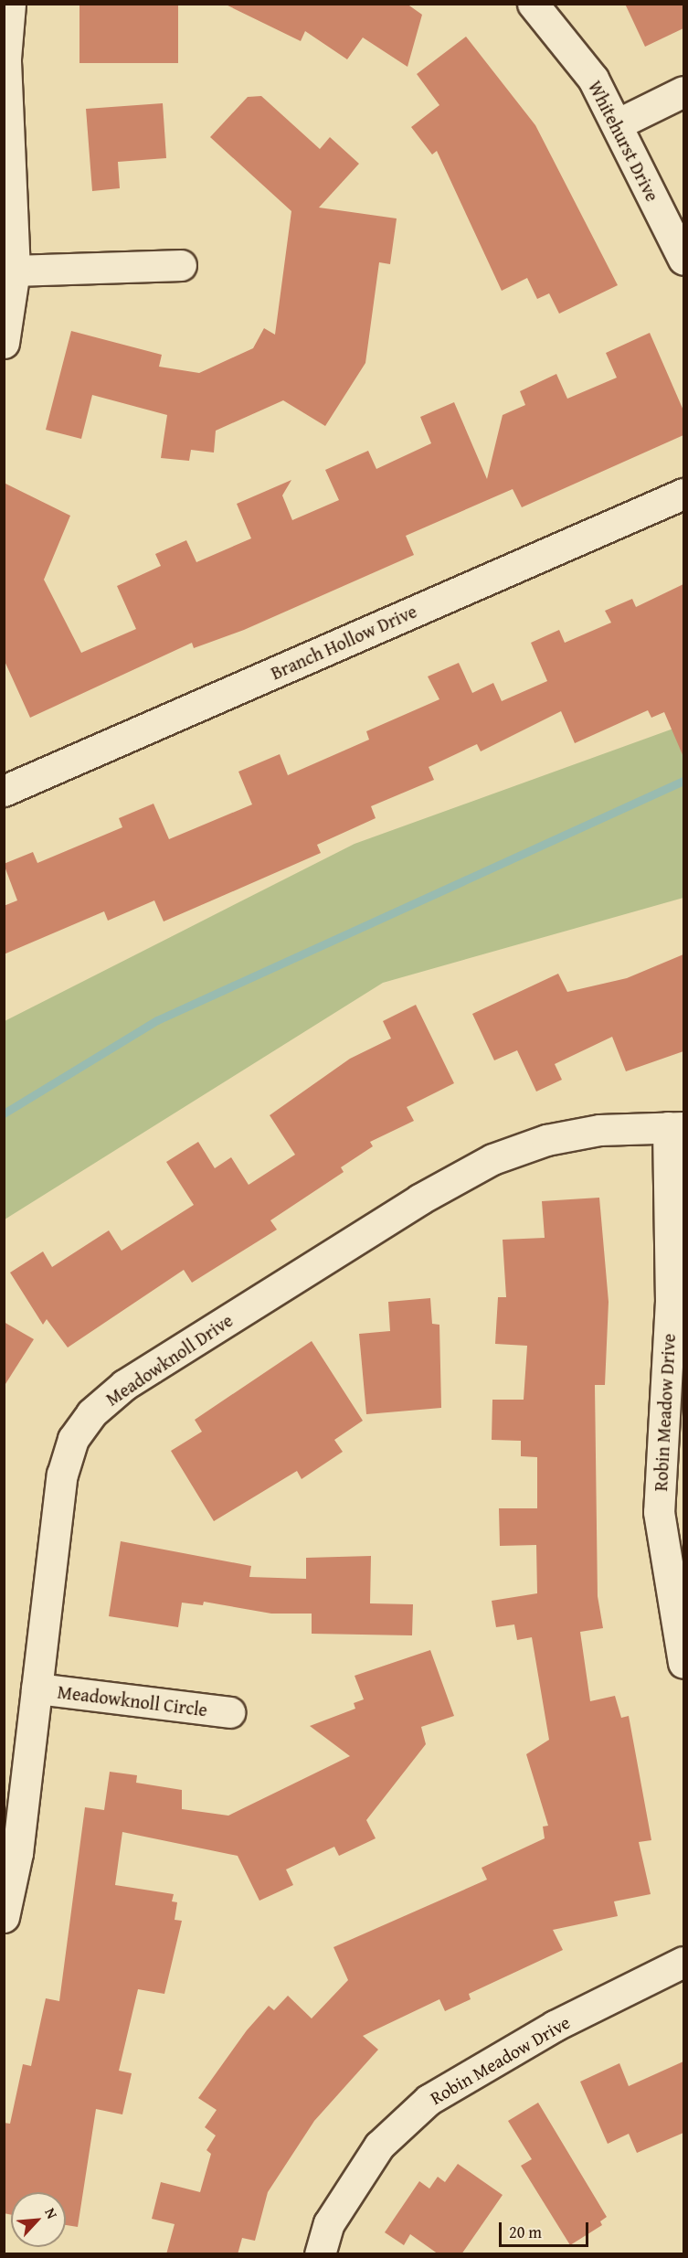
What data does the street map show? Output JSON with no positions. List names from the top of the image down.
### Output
{
  "streets": {
    "street": [
      "Whitehurst Drive",
      "Branch Hollow Drive",
      "Meadowknoll Drive",
      "Robin Meadow Drive",
      "Meadowknoll Circle"
    ]
  },
  "crossings": [
    ["Meadowknoll Drive", "Robin Meadow Drive"],
    ["Meadowknoll Drive", "Meadowknoll Circle"]
  ],
  "scale_bar": "20 m",
  "north": "top right"
}
